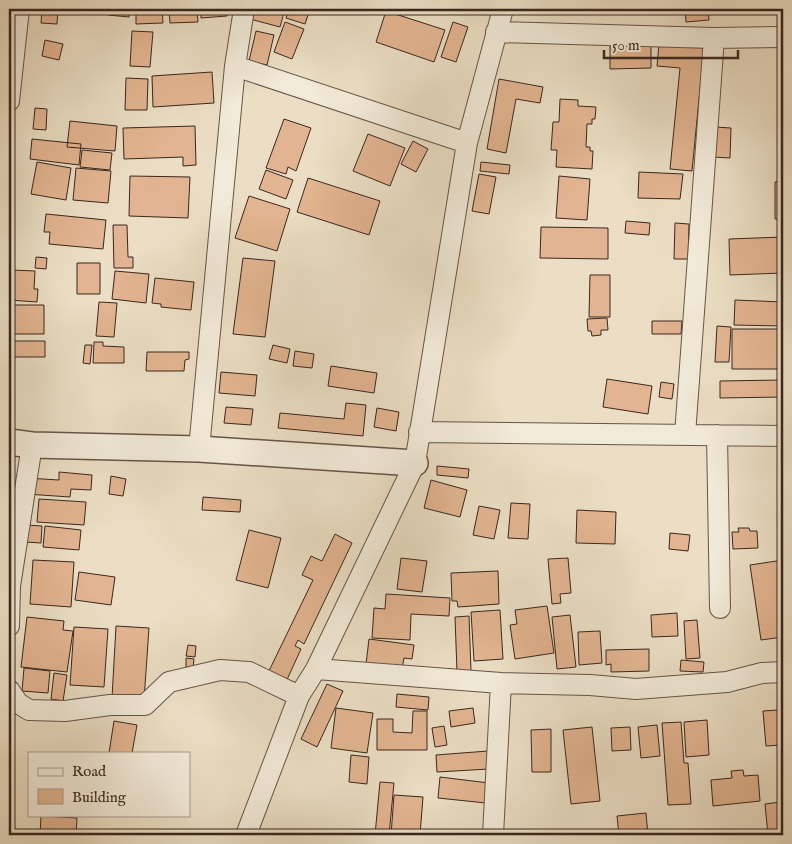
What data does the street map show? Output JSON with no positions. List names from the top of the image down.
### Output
{
  "legend": ["Road", "Building"],
  "scale_bar": "50 m"
}
